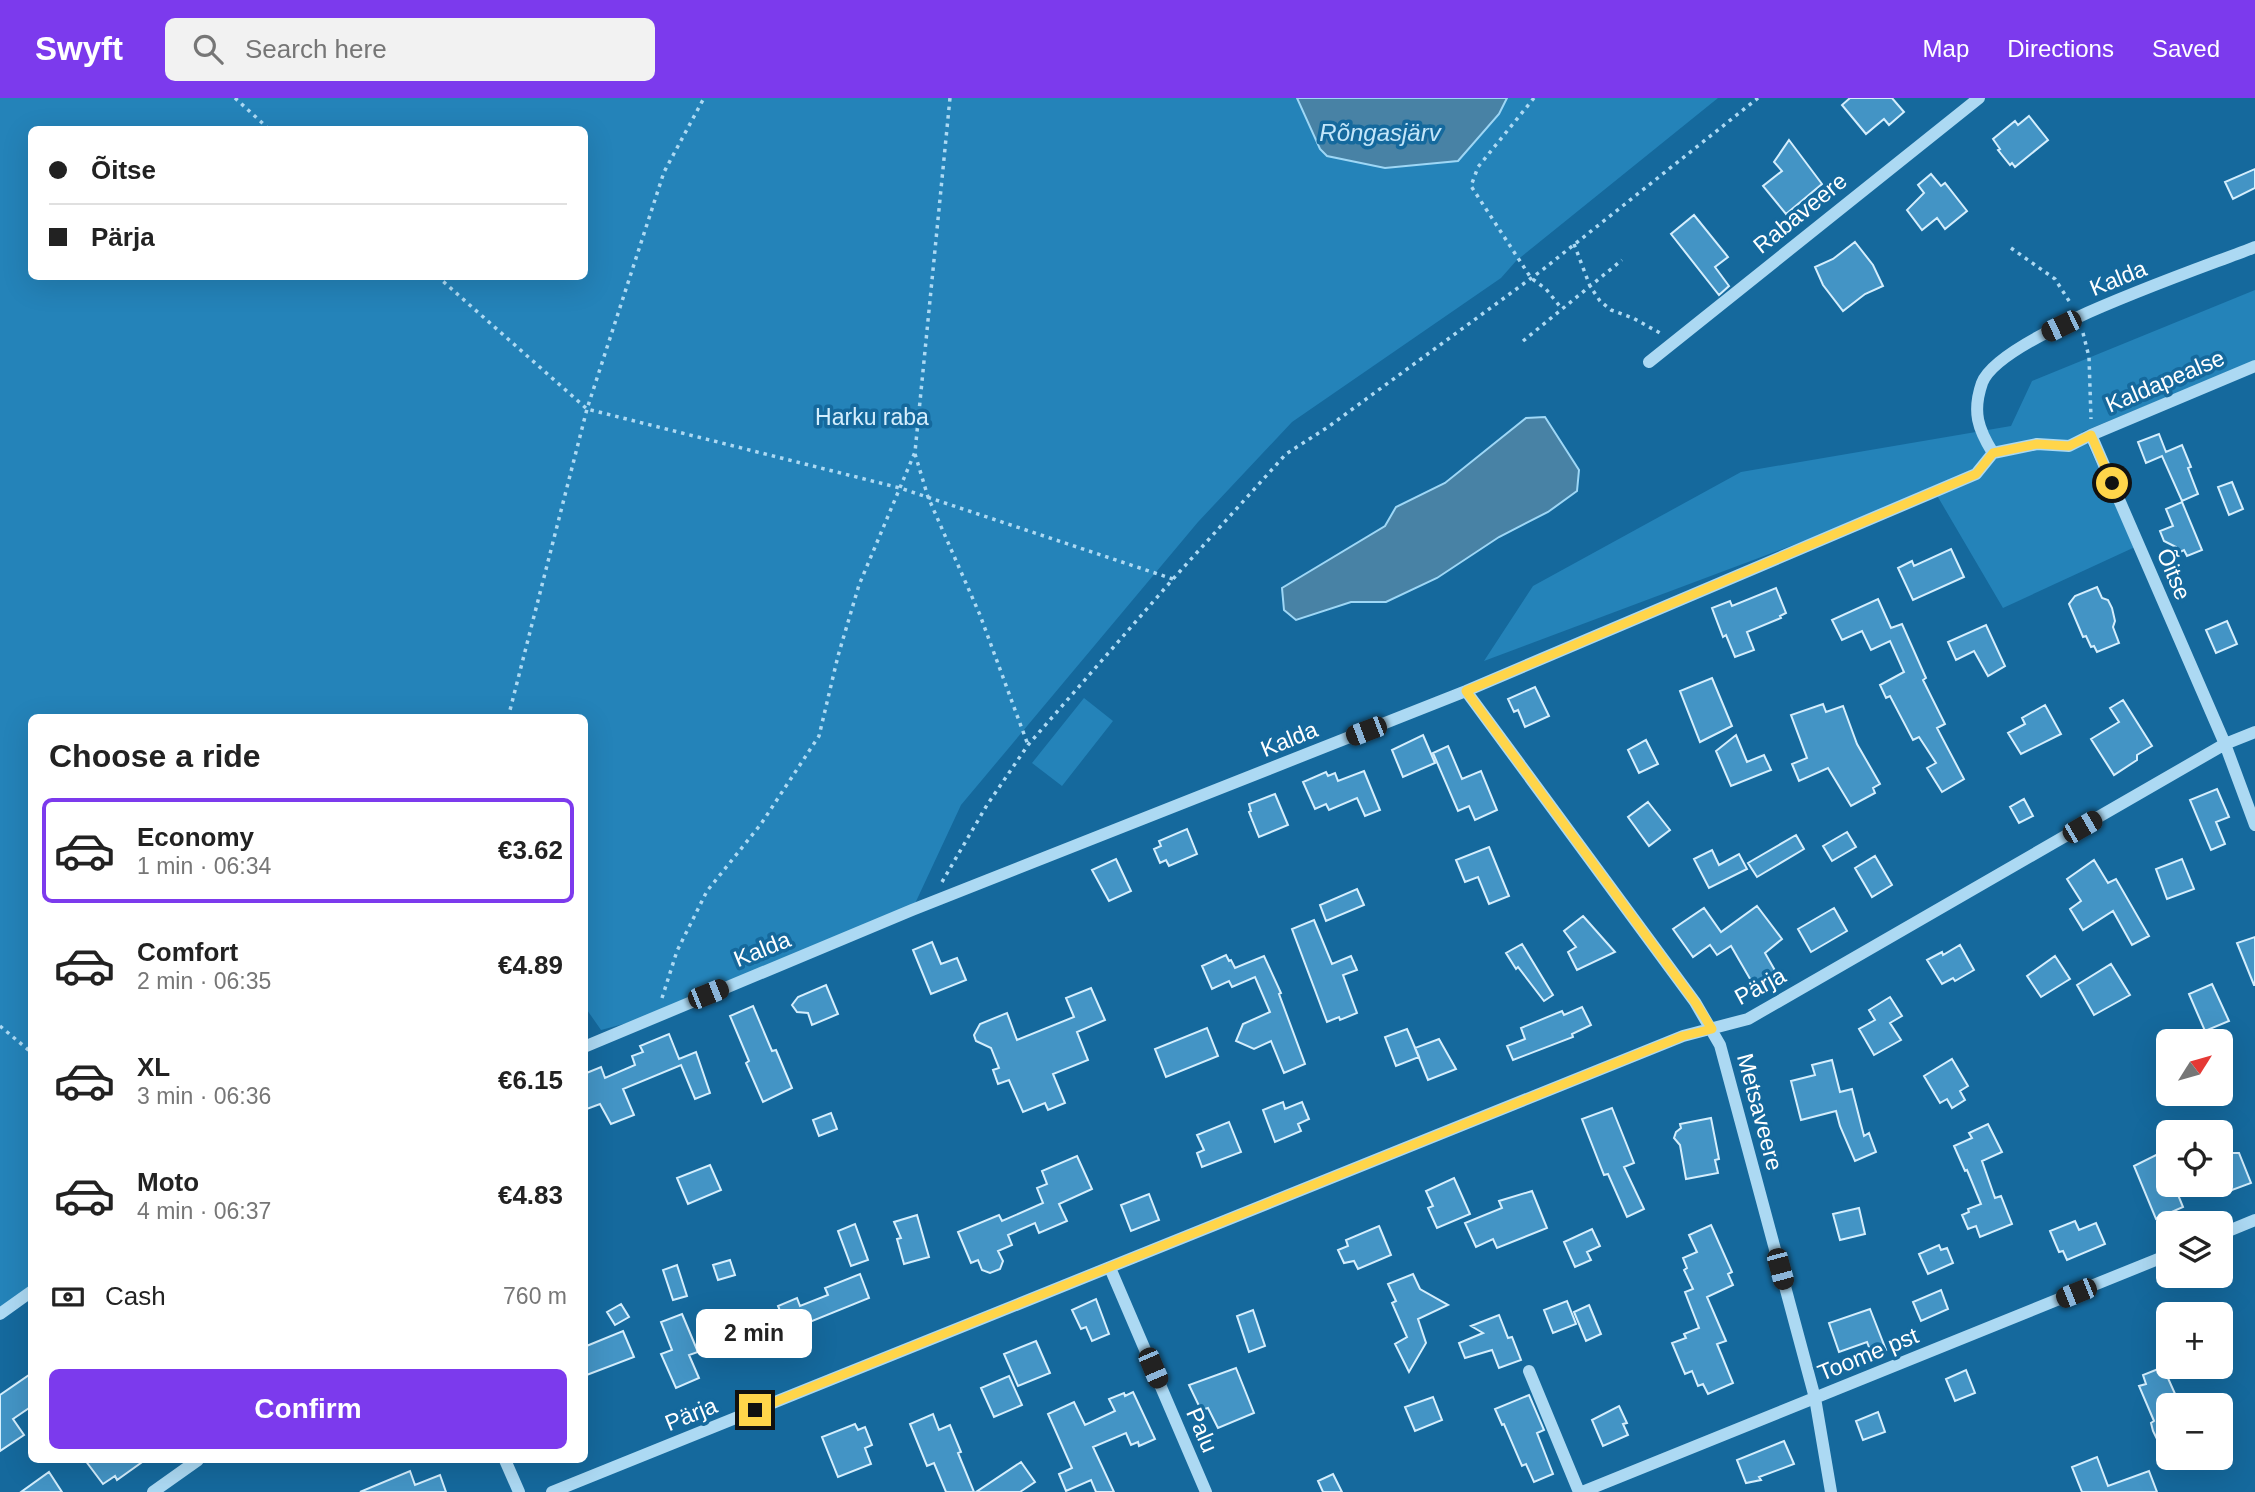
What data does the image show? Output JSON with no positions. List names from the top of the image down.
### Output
{
  "streets": {
    "street": [
      "Rabaveere",
      "Kalda",
      "Kaldapealse",
      "Õitse",
      "Pärja",
      "Metsaveere",
      "Toome pst",
      "Palu"
    ]
  },
  "crossings": [
    ["Kalda", "Metsaveere"],
    ["Kaldapealse", "Õitse"],
    ["Õitse", "Pärja"],
    ["Pärja", "Metsaveere"],
    ["Pärja", "Palu"],
    ["Metsaveere", "Toome pst"]
  ],
  "water": ["Rõngasjärv"],
  "parks": ["Harku raba"],
  "north": "top right",
  "page": {
    "header": "Swyft",
    "search": "Search here",
    "nav": ["Map", "Directions", "Saved"],
    "banner": ["Õitse", "Pärja"],
    "heading": "Choose a ride",
    "list": [
      {
        "name": "Economy",
        "note": "1 min · 06:34",
        "value": "€3.62"
      },
      {
        "name": "Comfort",
        "note": "2 min · 06:35",
        "value": "€4.89"
      },
      {
        "name": "XL",
        "note": "3 min · 06:36",
        "value": "€6.15"
      },
      {
        "name": "Moto",
        "note": "4 min · 06:37",
        "value": "€4.83"
      }
    ],
    "map_buttons": ["+", "−"],
    "pay": ["Cash", "760 m"],
    "bubble": "2 min",
    "buttons": "Confirm"
  }
}
